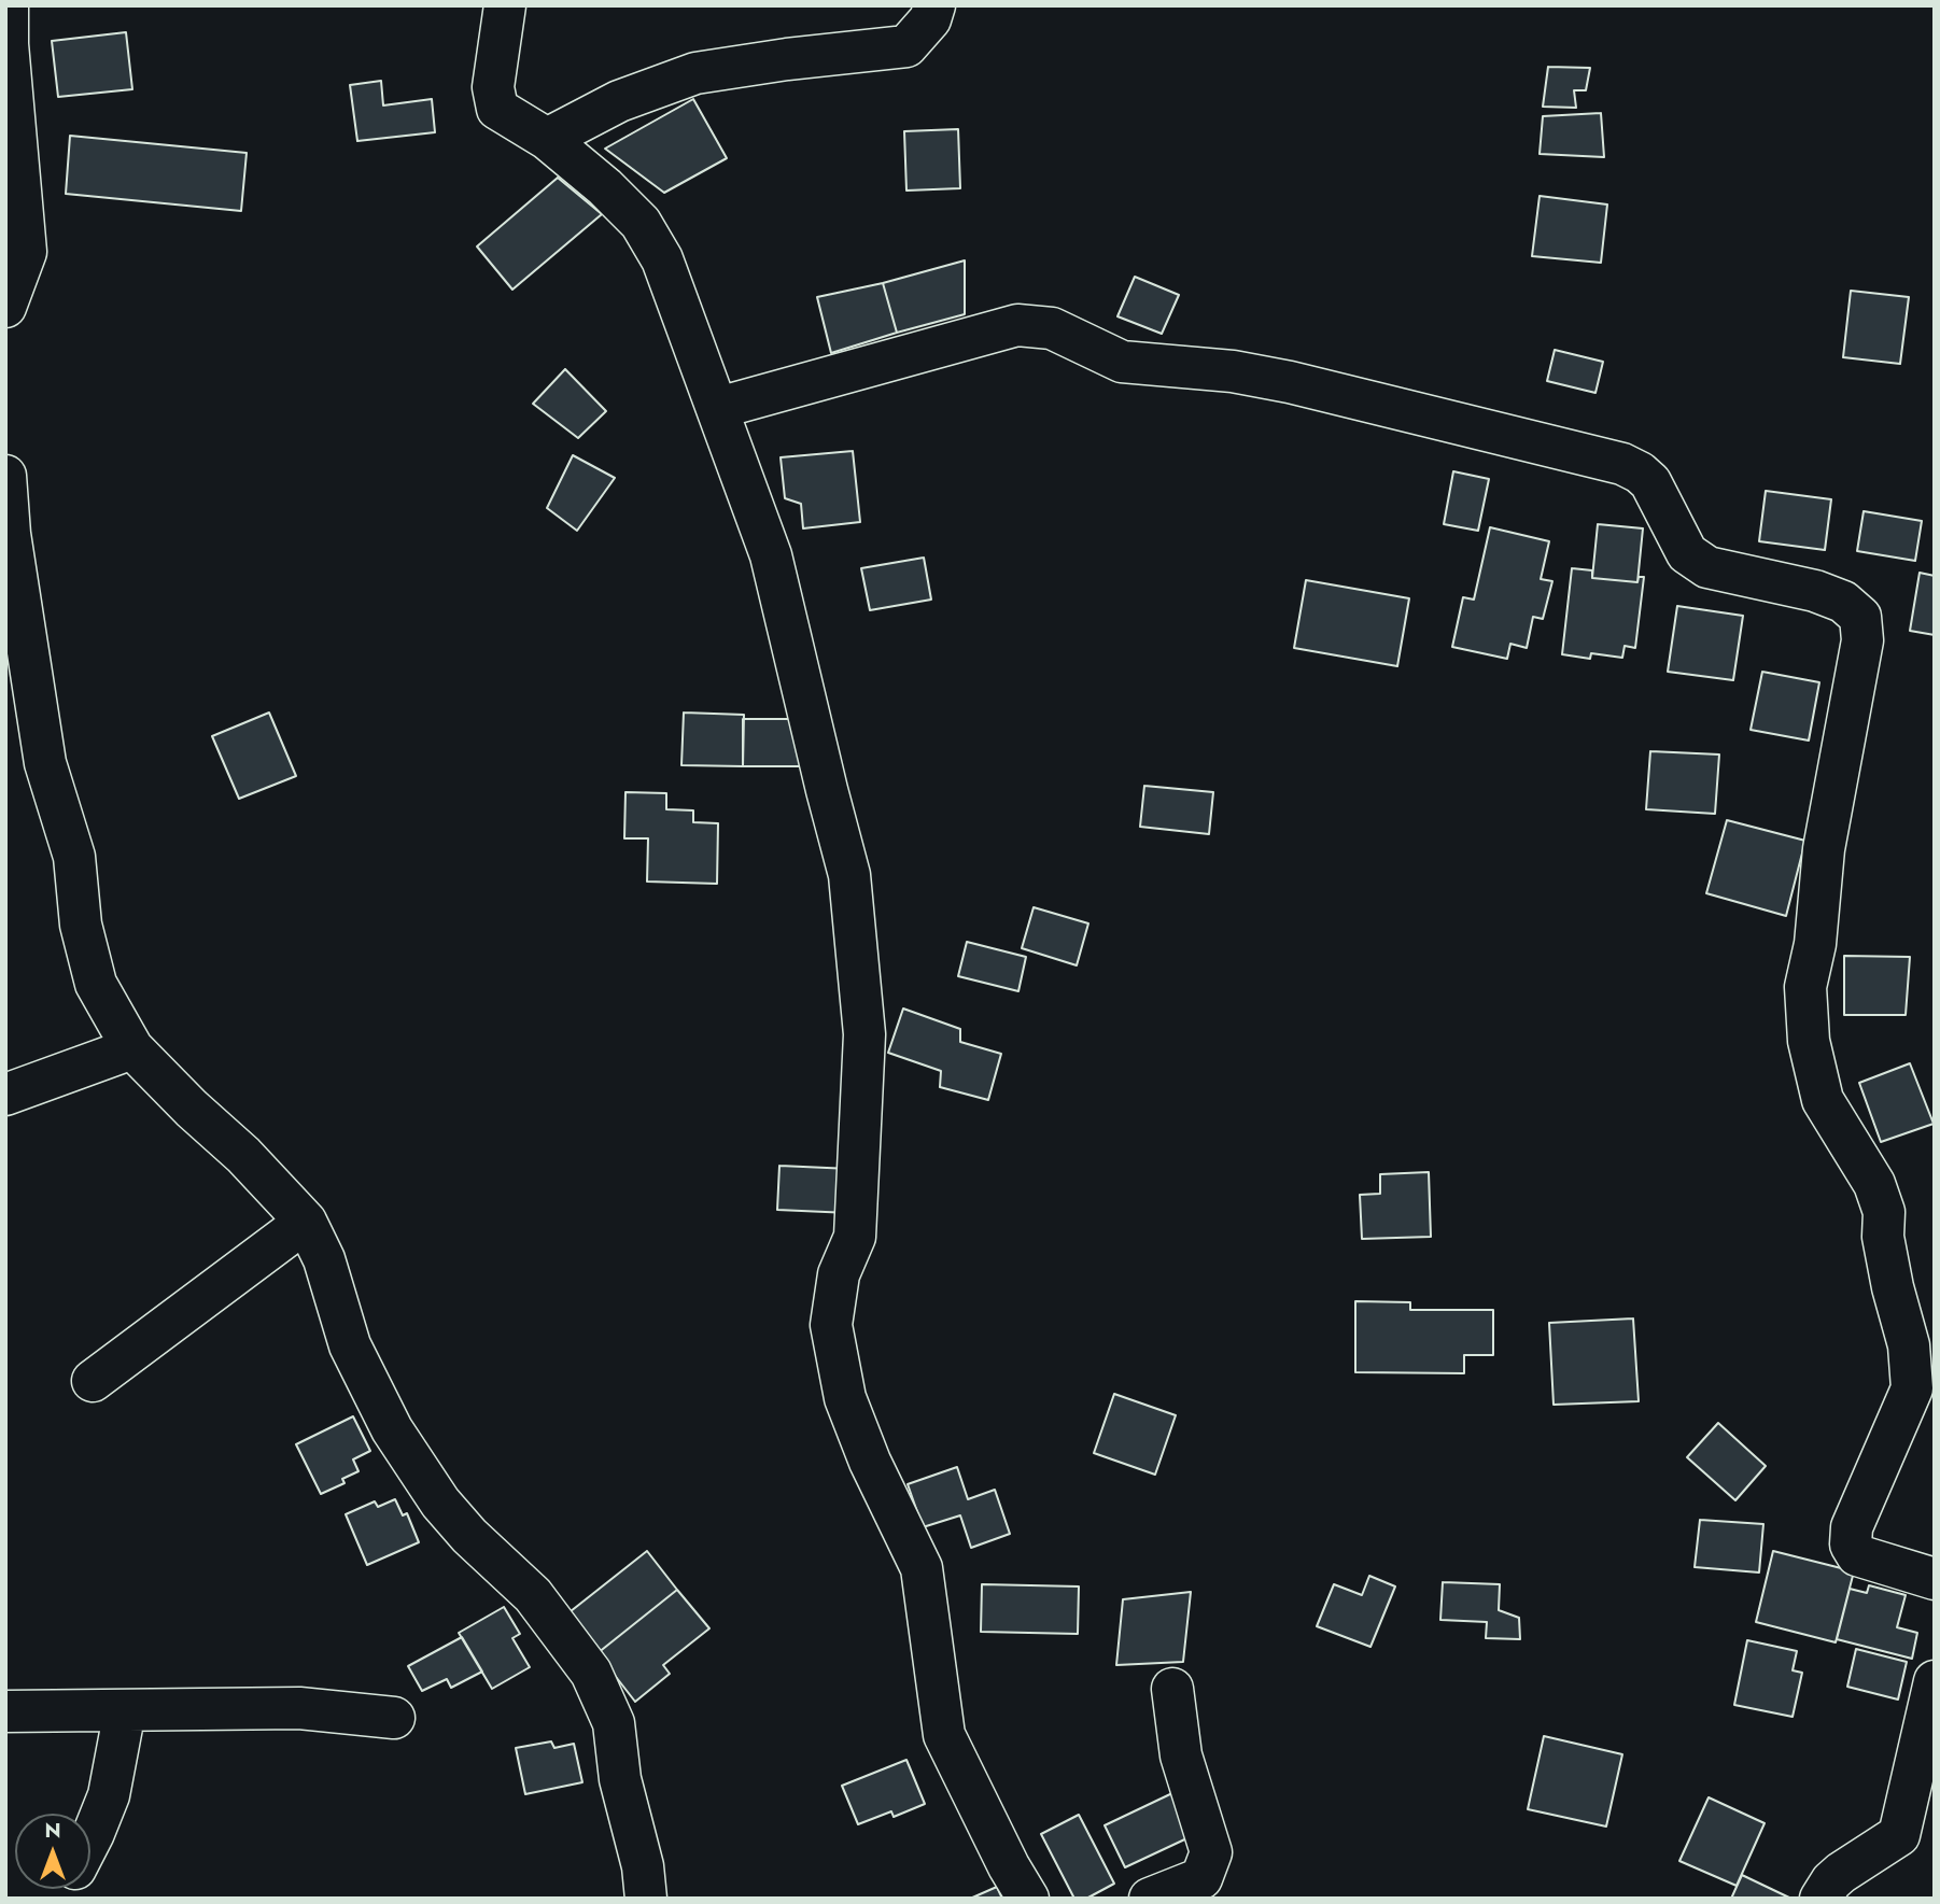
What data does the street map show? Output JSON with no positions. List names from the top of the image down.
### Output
{
  "north": "top"
}
